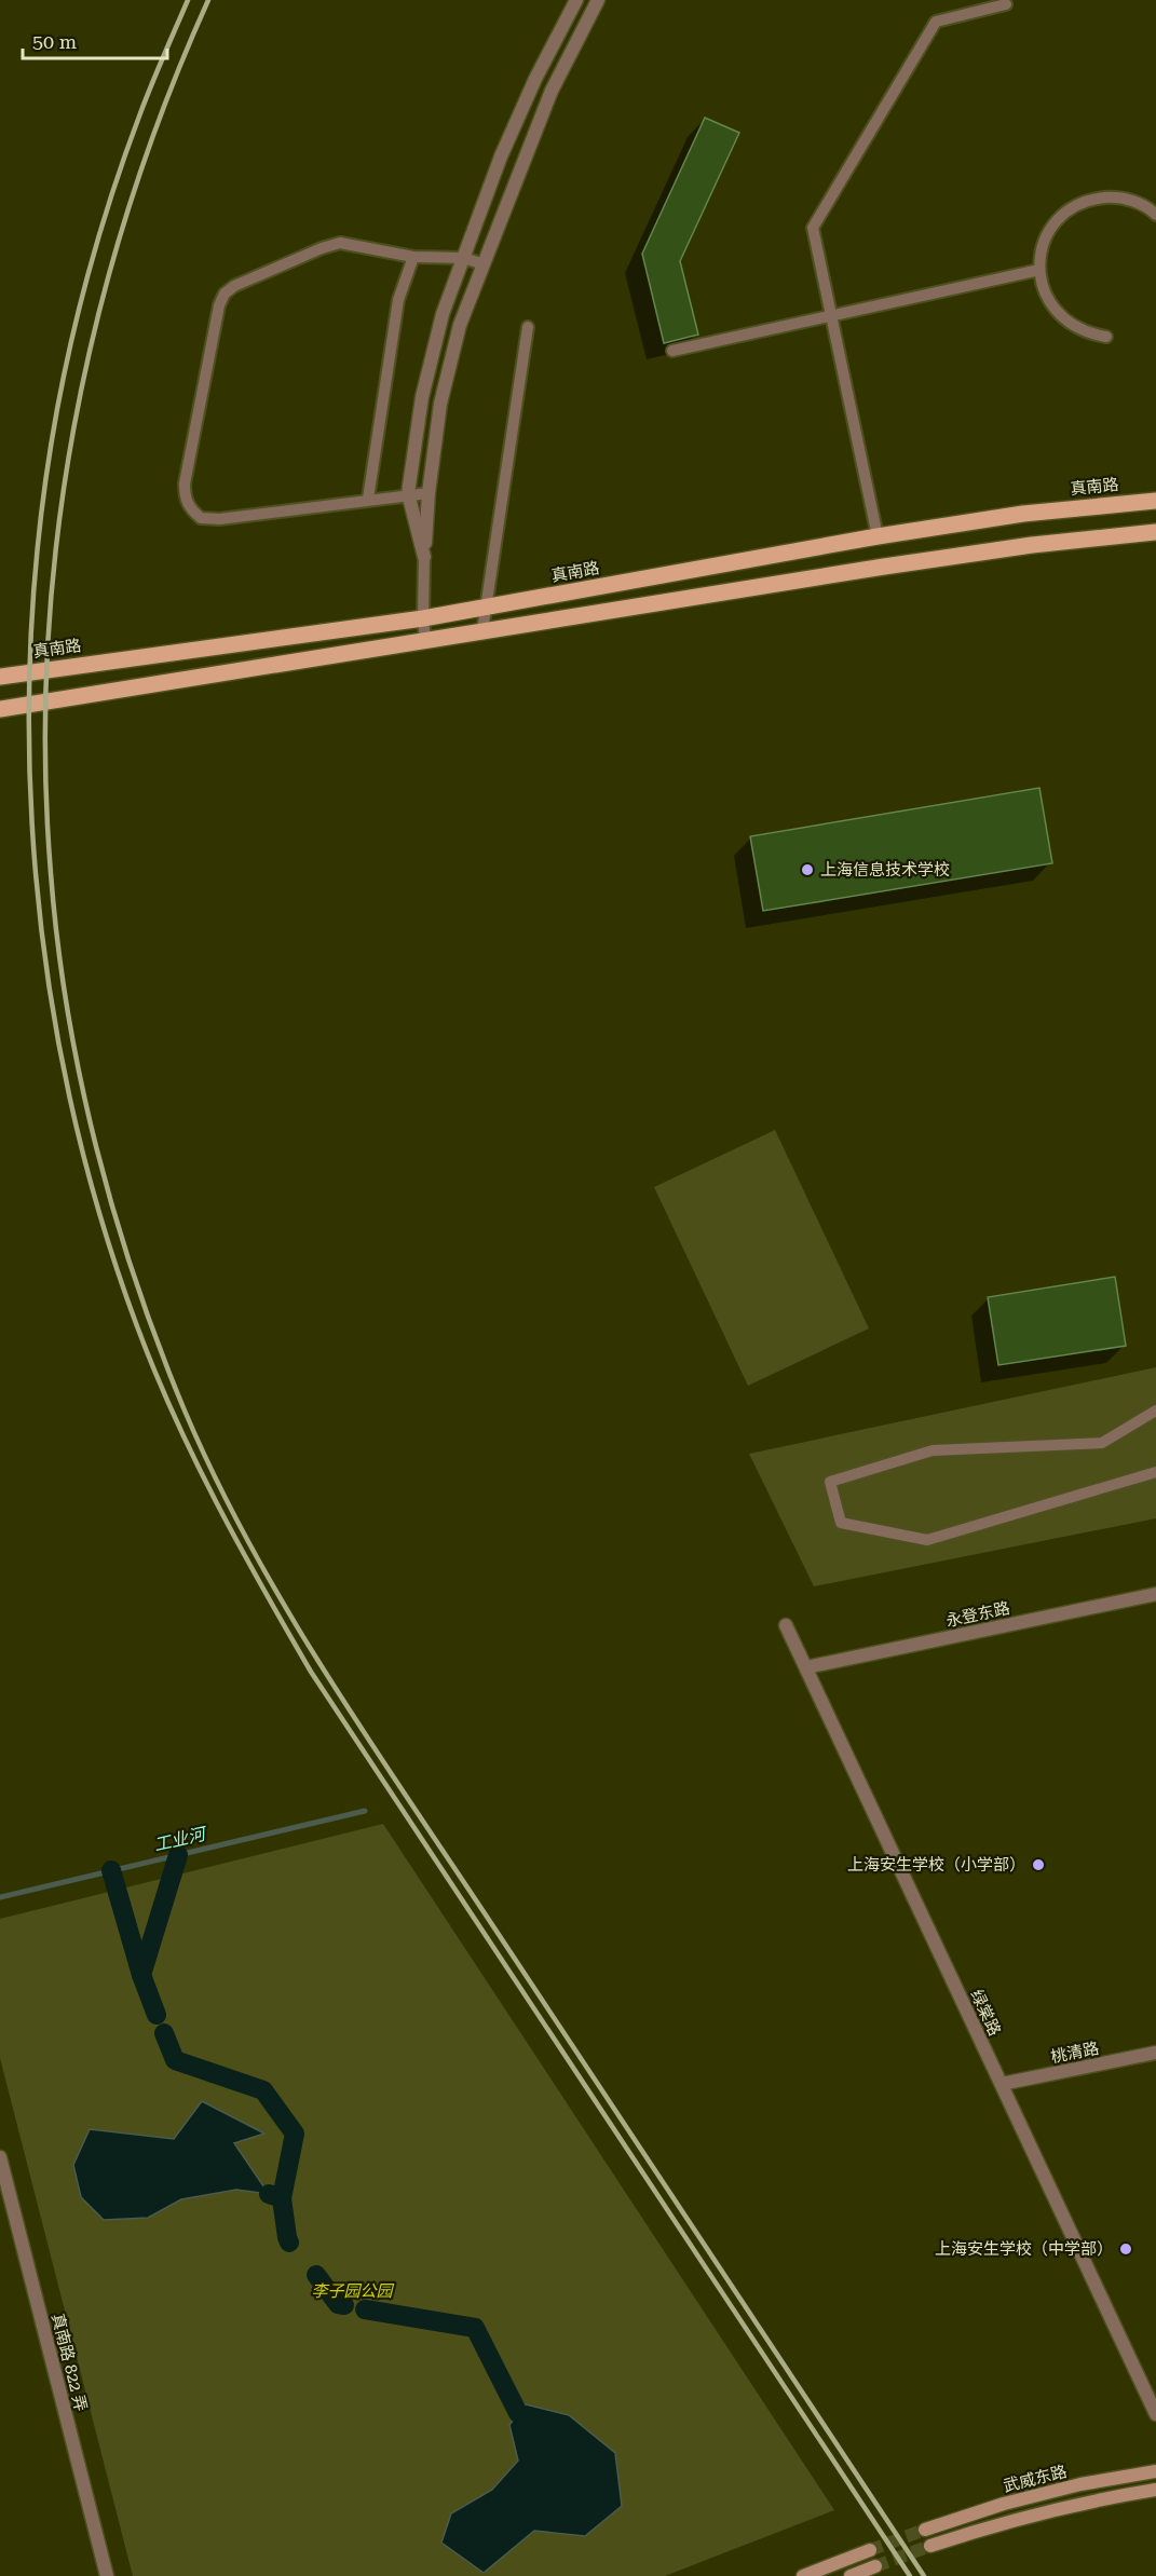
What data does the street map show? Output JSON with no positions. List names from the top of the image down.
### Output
{
  "streets": {
    "main road": ["真南路", "武威东路"],
    "street": [
      "永登东路",
      "绿棠路",
      "桃清路",
      "真南路 822 弄"
    ]
  },
  "crossings": [
    ["永登东路", "绿棠路"],
    ["绿棠路", "桃清路"]
  ],
  "water": ["工业河"],
  "parks": ["李子园公园"],
  "places": ["上海信息技术学校", "上海安生学校（小学部）", "上海安生学校（中学部）"],
  "scale_bar": "50 m"
}
